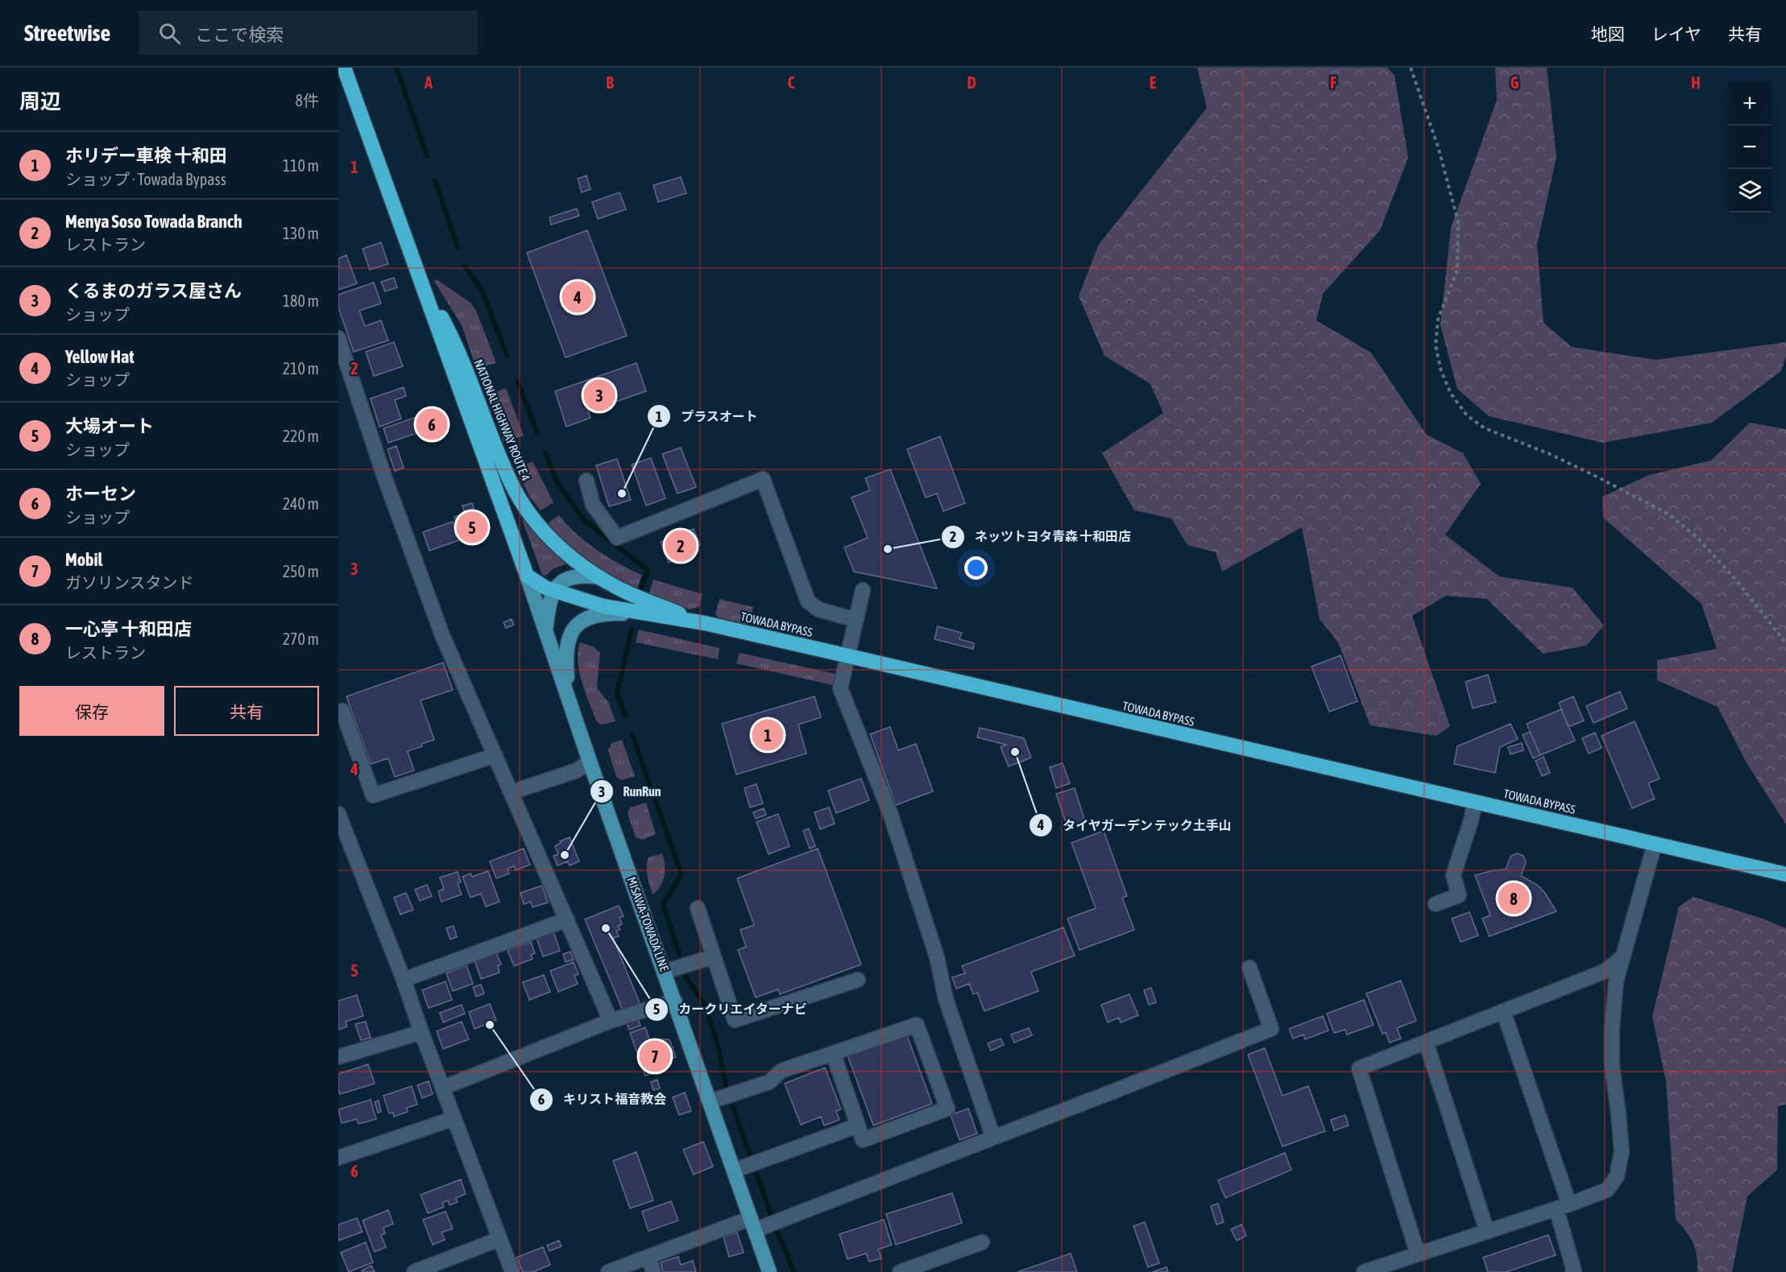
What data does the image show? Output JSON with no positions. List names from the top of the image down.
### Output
{
  "streets": {
    "highway": ["NATIONAL HIGHWAY ROUTE 4", "TOWADA BYPASS"],
    "main road": ["MISAWA-TOWADA LINE"]
  },
  "crossings": [
    ["NATIONAL HIGHWAY ROUTE 4", "TOWADA BYPASS"],
    ["NATIONAL HIGHWAY ROUTE 4", "MISAWA-TOWADA LINE"],
    ["TOWADA BYPASS", "MISAWA-TOWADA LINE"]
  ],
  "places": [
    "プラスオート",
    "ネッツトヨタ青森 十和田店",
    "タイヤガーデン テック土手山",
    "RunRun",
    "カークリエイターナビ",
    "キリスト福音教会"
  ],
  "page": {
    "header": "Streetwise",
    "search": "ここで検索",
    "nav": ["地図", "レイヤ", "共有"],
    "heading": ["周辺", "8件"],
    "map_buttons": ["+", "−"],
    "list": [
      {
        "mark": "1",
        "name": "ホリデー車検 十和田",
        "note": "ショップ · Towada Bypass",
        "value": "110 m"
      },
      {
        "mark": "2",
        "name": "Menya Soso Towada Branch",
        "note": "レストラン",
        "value": "130 m"
      },
      {
        "mark": "3",
        "name": "くるまのガラス屋さん",
        "note": "ショップ",
        "value": "180 m"
      },
      {
        "mark": "4",
        "name": "Yellow Hat",
        "note": "ショップ",
        "value": "210 m"
      },
      {
        "mark": "5",
        "name": "大場オート",
        "note": "ショップ",
        "value": "220 m"
      },
      {
        "mark": "6",
        "name": "ホーセン",
        "note": "ショップ",
        "value": "240 m"
      },
      {
        "mark": "7",
        "name": "Mobil",
        "note": "ガソリンスタンド",
        "value": "250 m"
      },
      {
        "mark": "8",
        "name": "一心亭 十和田店",
        "note": "レストラン",
        "value": "270 m"
      }
    ],
    "pins": [
      "4",
      "3",
      "6",
      "5",
      "2",
      "1",
      "8",
      "7"
    ],
    "buttons": ["保存", "共有"]
  },
  "grid": {
    "columns": [
      "A",
      "B",
      "C",
      "D",
      "E",
      "F",
      "G",
      "H"
    ],
    "rows": [
      "1",
      "2",
      "3",
      "4",
      "5",
      "6"
    ]
  }
}
